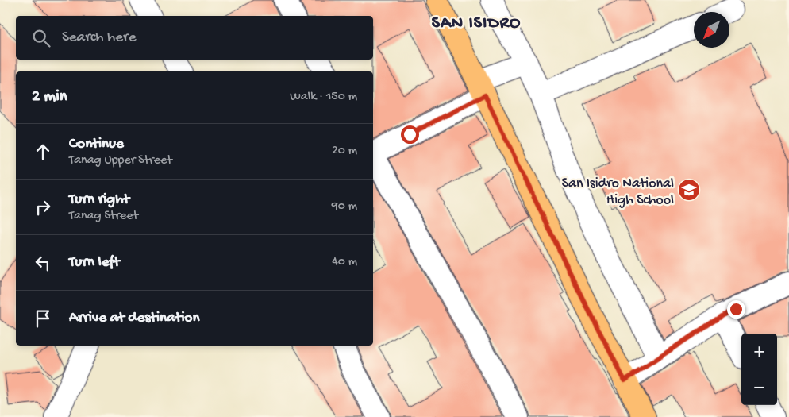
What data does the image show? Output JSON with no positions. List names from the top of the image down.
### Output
{
  "districts": ["SAN ISIDRO"],
  "places": {
    "school or university": ["San Isidro National High School"]
  },
  "north": "bottom left",
  "page": {
    "search": "Search here",
    "heading": ["2 min", "Walk · 150 m"],
    "list": [
      ["Continue", "Tanag Upper Street", "20 m"],
      ["Turn right", "Tanag Street", "90 m"],
      ["Turn left", "40 m"],
      "Arrive at destination"
    ],
    "map_buttons": ["+", "−"]
  }
}
